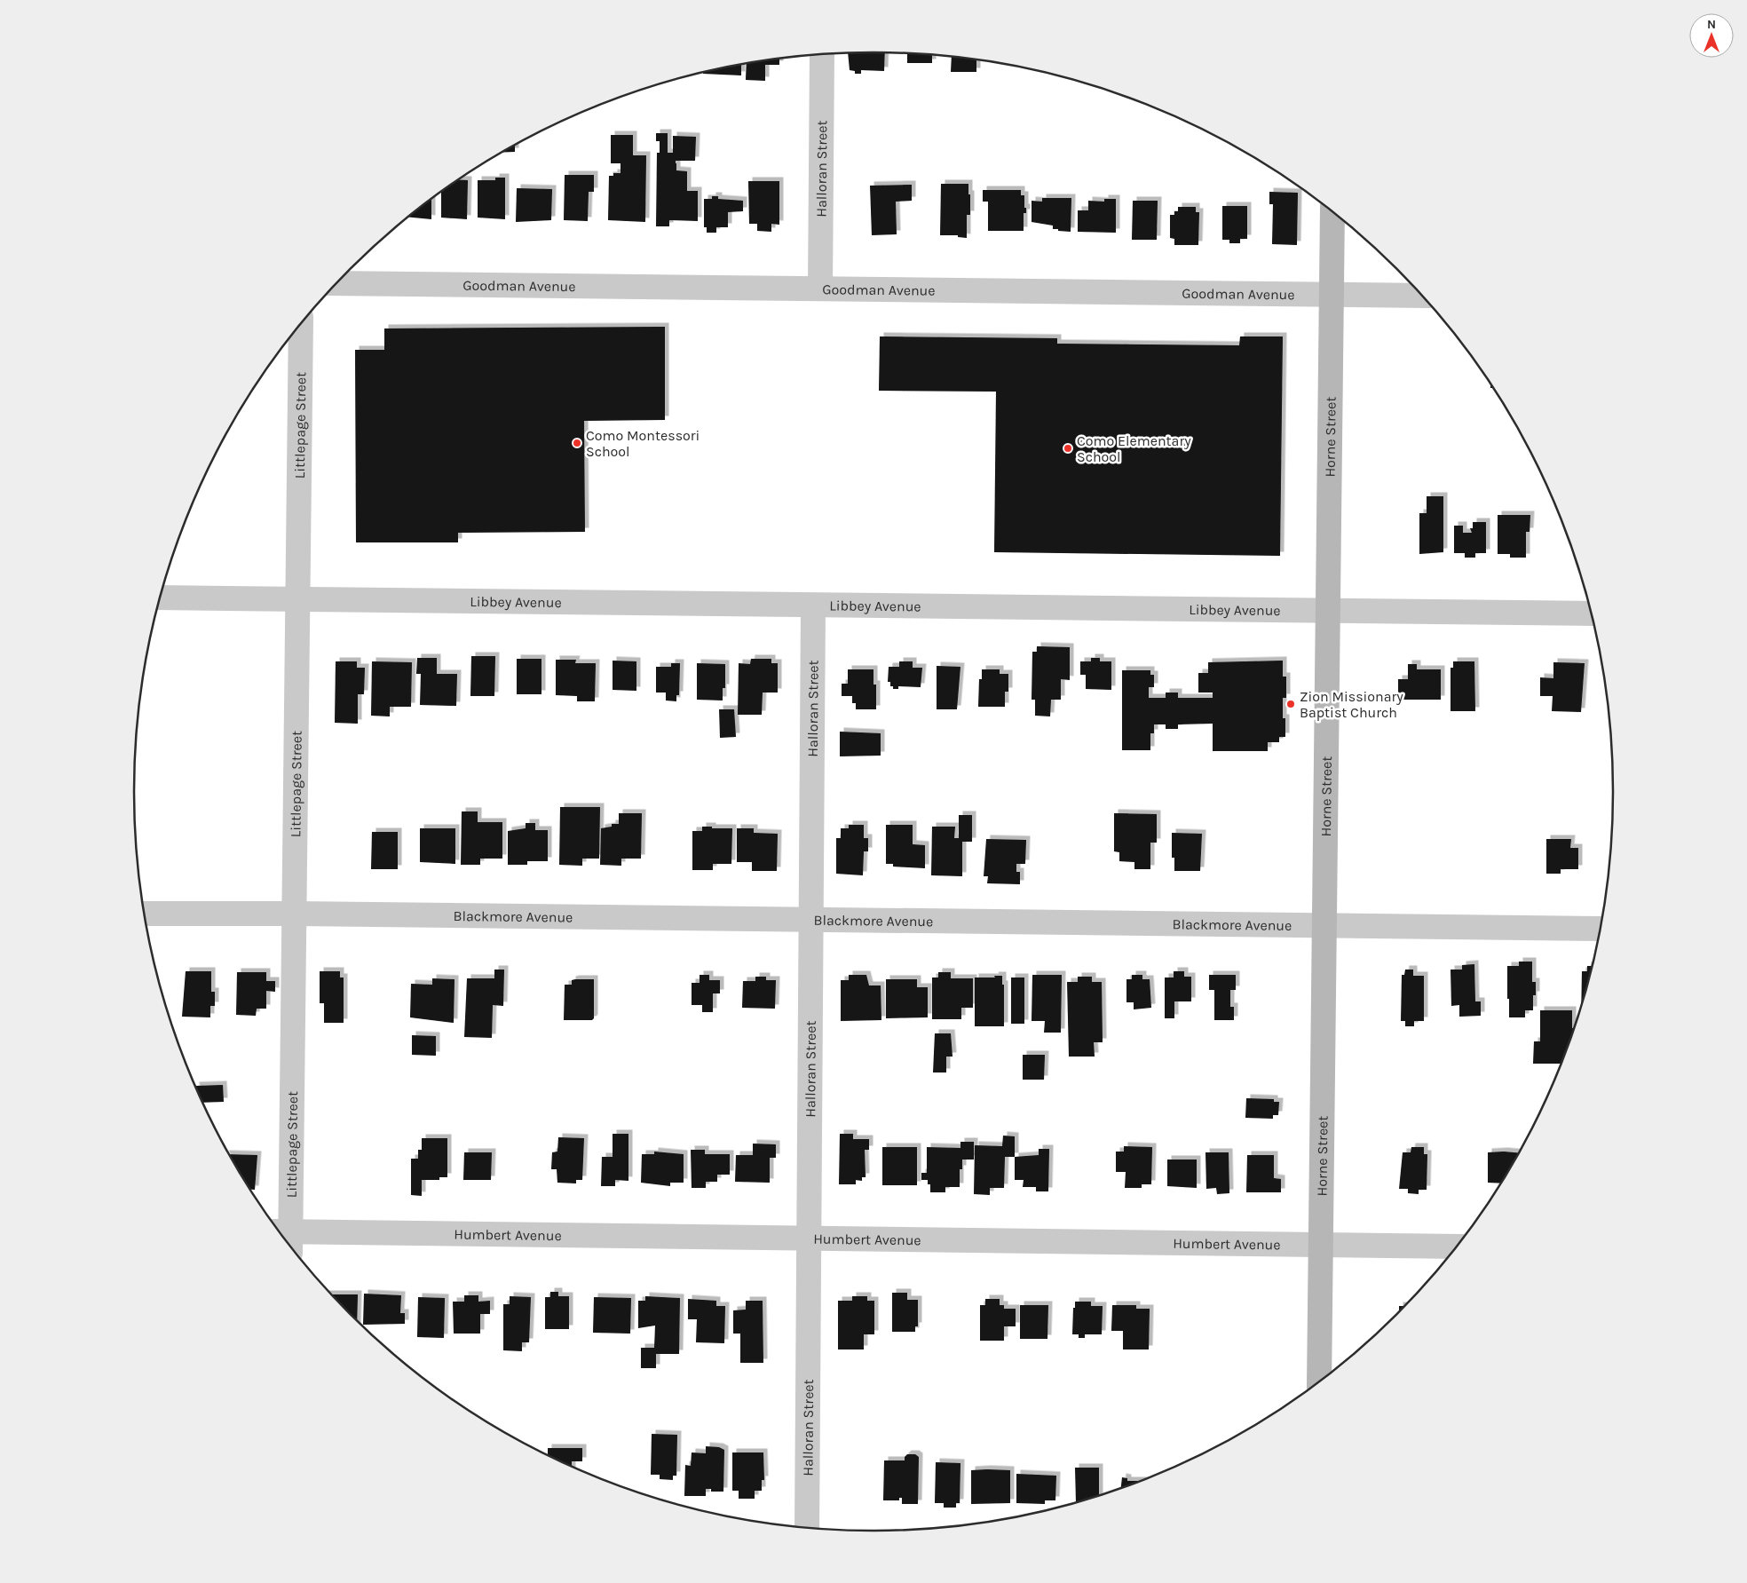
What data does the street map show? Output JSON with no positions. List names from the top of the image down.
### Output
{
  "streets": {
    "street": [
      "Halloran Street",
      "Goodman Avenue",
      "Littlepage Street",
      "Horne Street",
      "Libbey Avenue",
      "Blackmore Avenue",
      "Humbert Avenue"
    ]
  },
  "crossings": [
    ["Halloran Street", "Goodman Avenue"],
    ["Halloran Street", "Libbey Avenue"],
    ["Halloran Street", "Blackmore Avenue"],
    ["Halloran Street", "Humbert Avenue"],
    ["Goodman Avenue", "Horne Street"],
    ["Littlepage Street", "Libbey Avenue"],
    ["Littlepage Street", "Blackmore Avenue"],
    ["Littlepage Street", "Humbert Avenue"],
    ["Horne Street", "Libbey Avenue"],
    ["Horne Street", "Blackmore Avenue"],
    ["Horne Street", "Humbert Avenue"]
  ],
  "places": ["Como Montessori School", "Como Elementary School", "Zion Missionary Baptist Church"],
  "north": "top"
}
